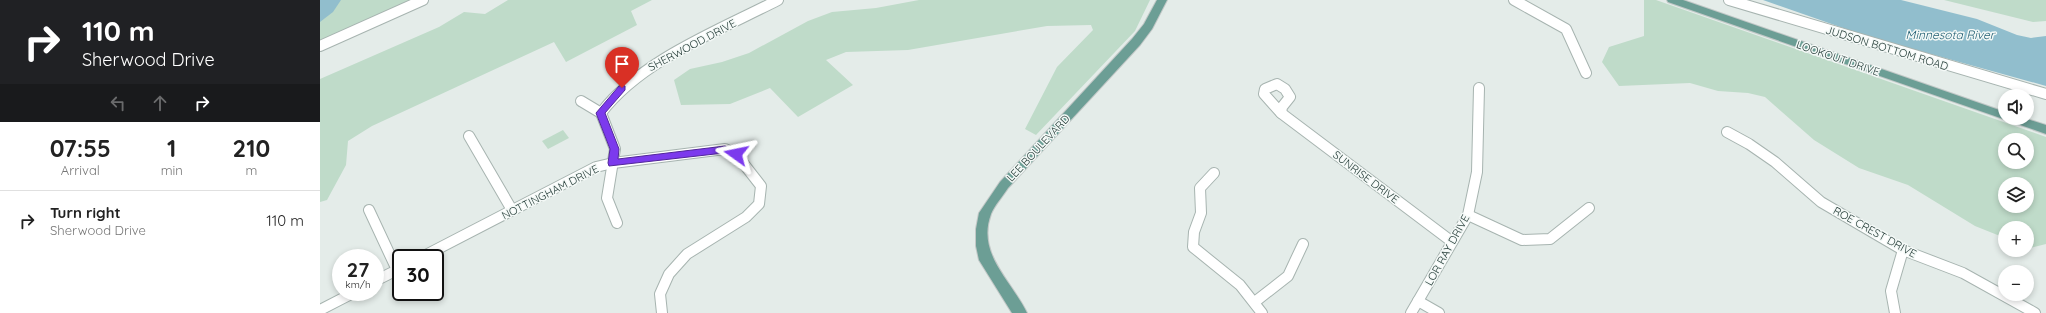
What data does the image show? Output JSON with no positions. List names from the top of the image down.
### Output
{
  "streets": {
    "main road": ["LOOKOUT DRIVE", "LEE BOULEVARD"],
    "street": [
      "SHERWOOD DRIVE",
      "JUDSON BOTTOM ROAD",
      "SUNRISE DRIVE",
      "NOTTINGHAM DRIVE",
      "ROE CREST DRIVE",
      "LOR RAY DRIVE"
    ]
  },
  "crossings": [
    ["SUNRISE DRIVE", "LOR RAY DRIVE"]
  ],
  "water": ["Minnesota River"],
  "page": {
    "turn": ["110 m", "Sherwood Drive"],
    "map_buttons": ["+", "−"],
    "eta": [
      "07:55",
      "Arrival",
      "1",
      "min",
      "210",
      "m"
    ],
    "list": [
      {
        "name": "Turn right",
        "note": "Sherwood Drive",
        "value": "110 m"
      }
    ],
    "speed": "27 km/h",
    "limit": "30"
  }
}
